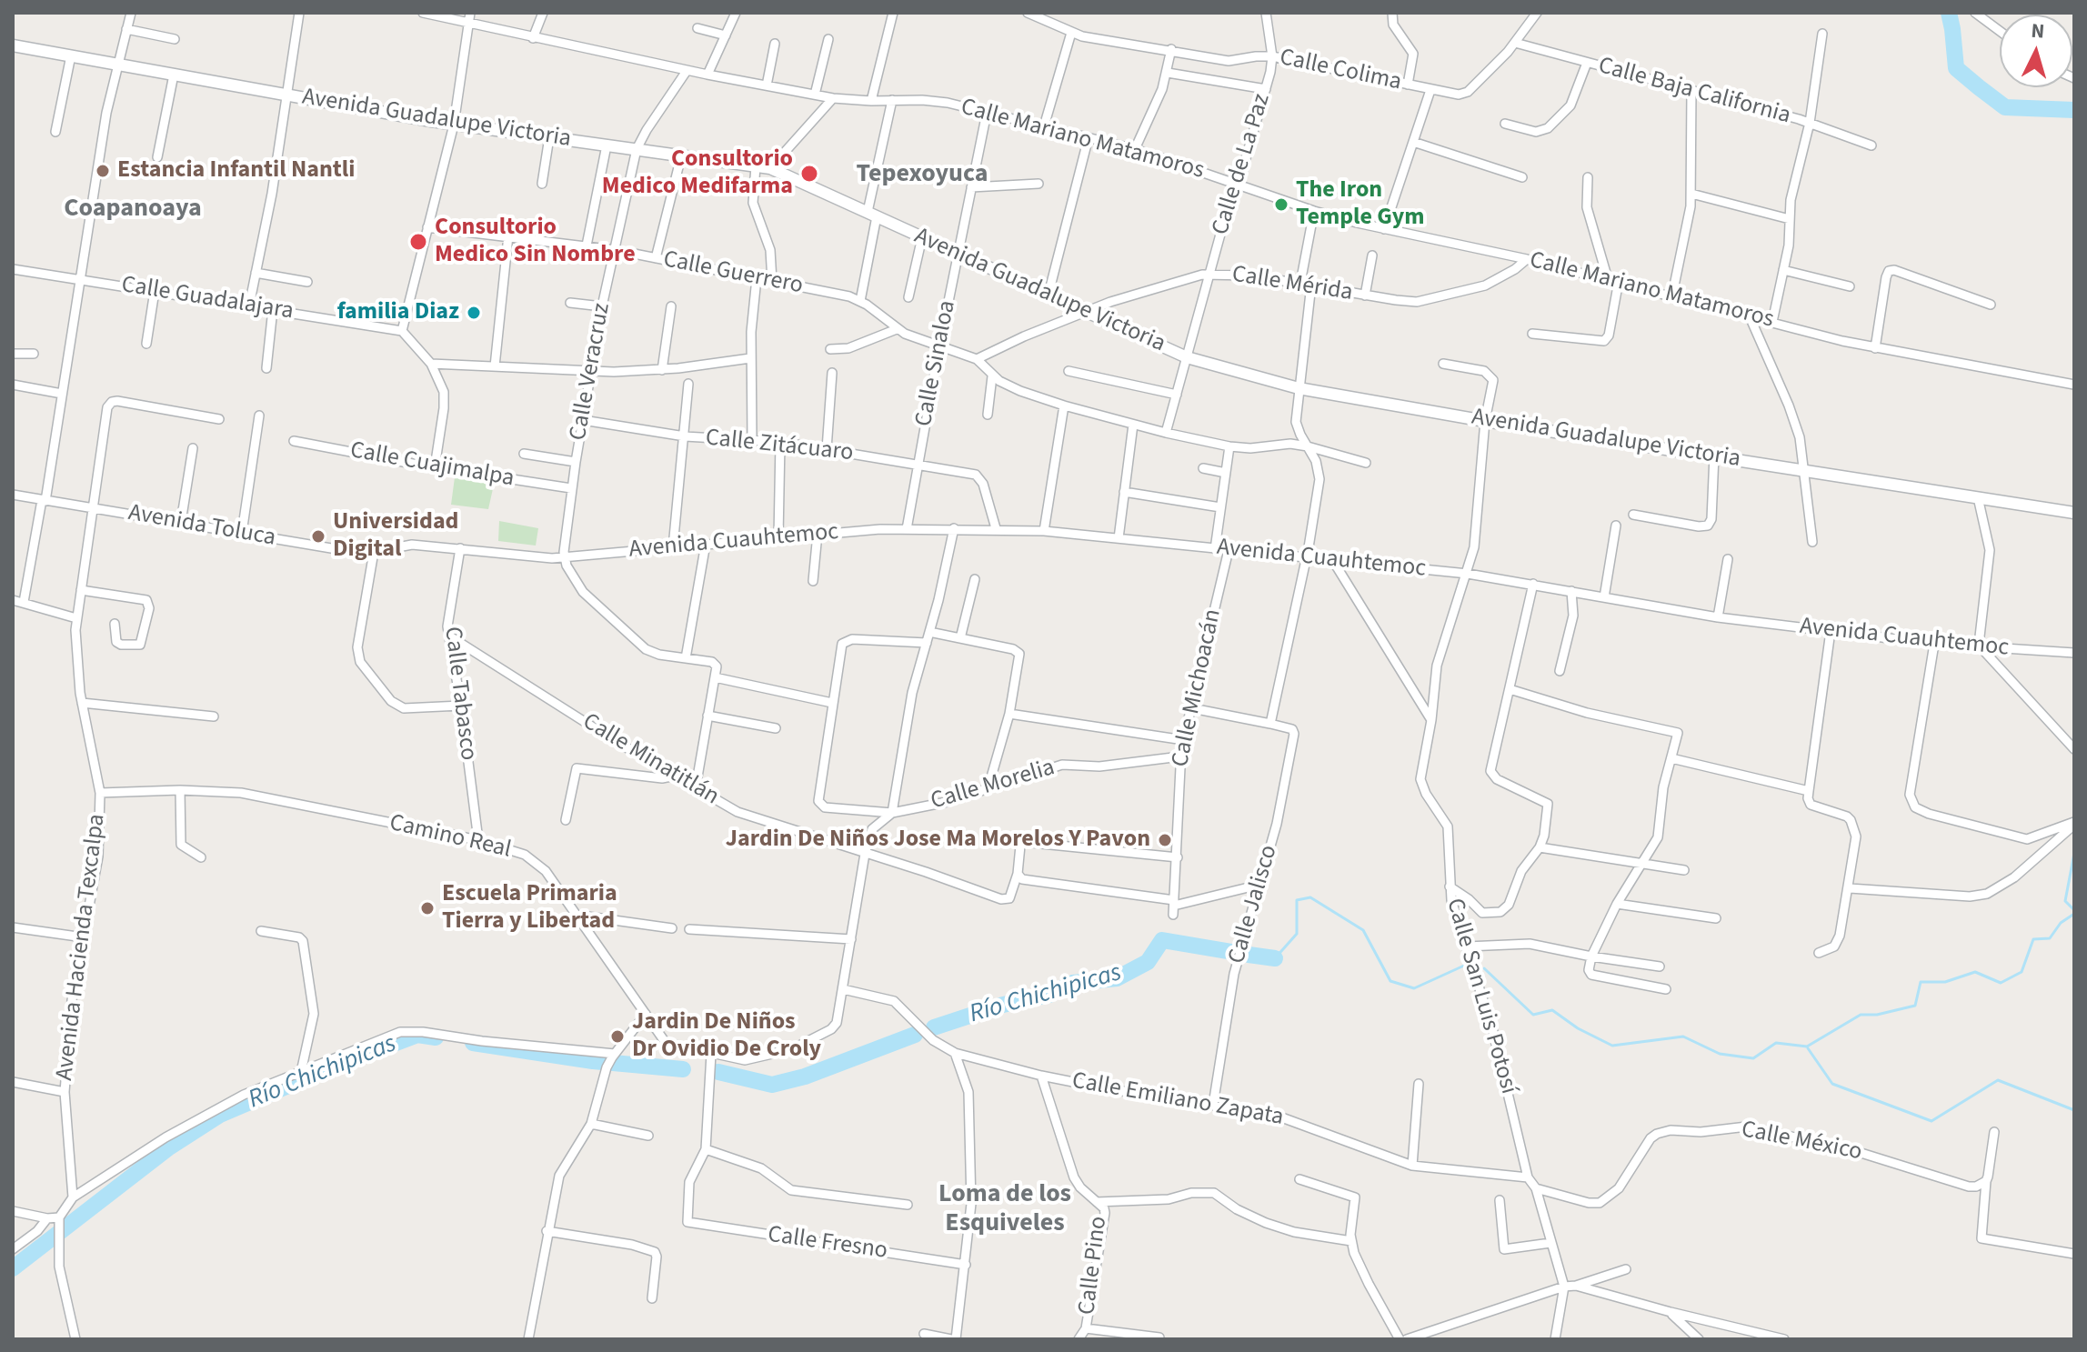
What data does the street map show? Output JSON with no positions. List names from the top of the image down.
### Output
{
  "streets": {
    "main road": ["Avenida Guadalupe Victoria"],
    "street": [
      "Calle Colima",
      "Calle Baja California",
      "Calle Mariano Matamoros",
      "Calle de La Paz",
      "Calle Guerrero",
      "Calle Mérida",
      "Calle Guadalajara",
      "Calle Sinaloa",
      "Calle Veracruz",
      "Calle Zitácuaro",
      "Calle Cuajimalpa",
      "Avenida Toluca",
      "Avenida Cuauhtemoc",
      "Calle Michoacán",
      "Calle Tabasco",
      "Calle Minatitlán",
      "Calle Morelia",
      "Camino Real",
      "Calle Jalisco",
      "Avenida Hacienda Texcalpa",
      "Calle San Luis Potosí",
      "Calle Emiliano Zapata",
      "Calle México",
      "Calle Fresno",
      "Calle Pino"
    ]
  },
  "crossings": [
    ["Calle Colima", "Calle Baja California"],
    ["Calle Colima", "Calle de La Paz"],
    ["Avenida Guadalupe Victoria", "Calle de La Paz"],
    ["Avenida Guadalupe Victoria", "Calle Mérida"],
    ["Avenida Guadalupe Victoria", "Calle Sinaloa"],
    ["Avenida Guadalupe Victoria", "Calle Veracruz"],
    ["Avenida Guadalupe Victoria", "Calle San Luis Potosí"],
    ["Calle Mariano Matamoros", "Calle de La Paz"],
    ["Calle Mariano Matamoros", "Calle Mérida"],
    ["Calle Mariano Matamoros", "Calle Sinaloa"],
    ["Calle Mariano Matamoros", "Calle Veracruz"],
    ["Calle de La Paz", "Calle Mérida"],
    ["Calle Guerrero", "Calle Mérida"],
    ["Calle Guerrero", "Calle Sinaloa"],
    ["Calle Guerrero", "Calle Veracruz"],
    ["Calle Sinaloa", "Calle Zitácuaro"],
    ["Calle Sinaloa", "Avenida Cuauhtemoc"],
    ["Calle Veracruz", "Calle Zitácuaro"],
    ["Calle Veracruz", "Calle Cuajimalpa"],
    ["Calle Veracruz", "Avenida Toluca"],
    ["Calle Veracruz", "Avenida Cuauhtemoc"],
    ["Calle Zitácuaro", "Avenida Cuauhtemoc"],
    ["Avenida Toluca", "Avenida Cuauhtemoc"],
    ["Avenida Toluca", "Calle Tabasco"],
    ["Avenida Toluca", "Avenida Hacienda Texcalpa"],
    ["Avenida Cuauhtemoc", "Calle Michoacán"],
    ["Avenida Cuauhtemoc", "Calle San Luis Potosí"],
    ["Calle Michoacán", "Calle Morelia"],
    ["Calle Michoacán", "Calle Jalisco"],
    ["Calle Tabasco", "Calle Minatitlán"],
    ["Calle Tabasco", "Camino Real"],
    ["Calle Minatitlán", "Camino Real"],
    ["Calle Morelia", "Camino Real"],
    ["Camino Real", "Avenida Hacienda Texcalpa"],
    ["Camino Real", "Calle Emiliano Zapata"],
    ["Calle Jalisco", "Calle Emiliano Zapata"],
    ["Calle San Luis Potosí", "Calle Emiliano Zapata"],
    ["Calle San Luis Potosí", "Calle México"],
    ["Calle Emiliano Zapata", "Calle Pino"]
  ],
  "districts": ["Tepexoyuca", "Coapanoaya", "Loma de los Esquiveles"],
  "water": ["Río Chichipicas"],
  "places": [
    "Estancia Infantil Nantli",
    "Consultorio Medico Medifarma",
    "The Iron Temple Gym",
    "Consultorio Medico Sin Nombre",
    "familia Diaz",
    "Universidad Digital",
    "Jardin De Niños Jose Ma Morelos Y Pavon",
    "Escuela Primaria Tierra y Libertad",
    "Jardin De Niños Dr Ovidio De Croly"
  ],
  "north": "top"
}
